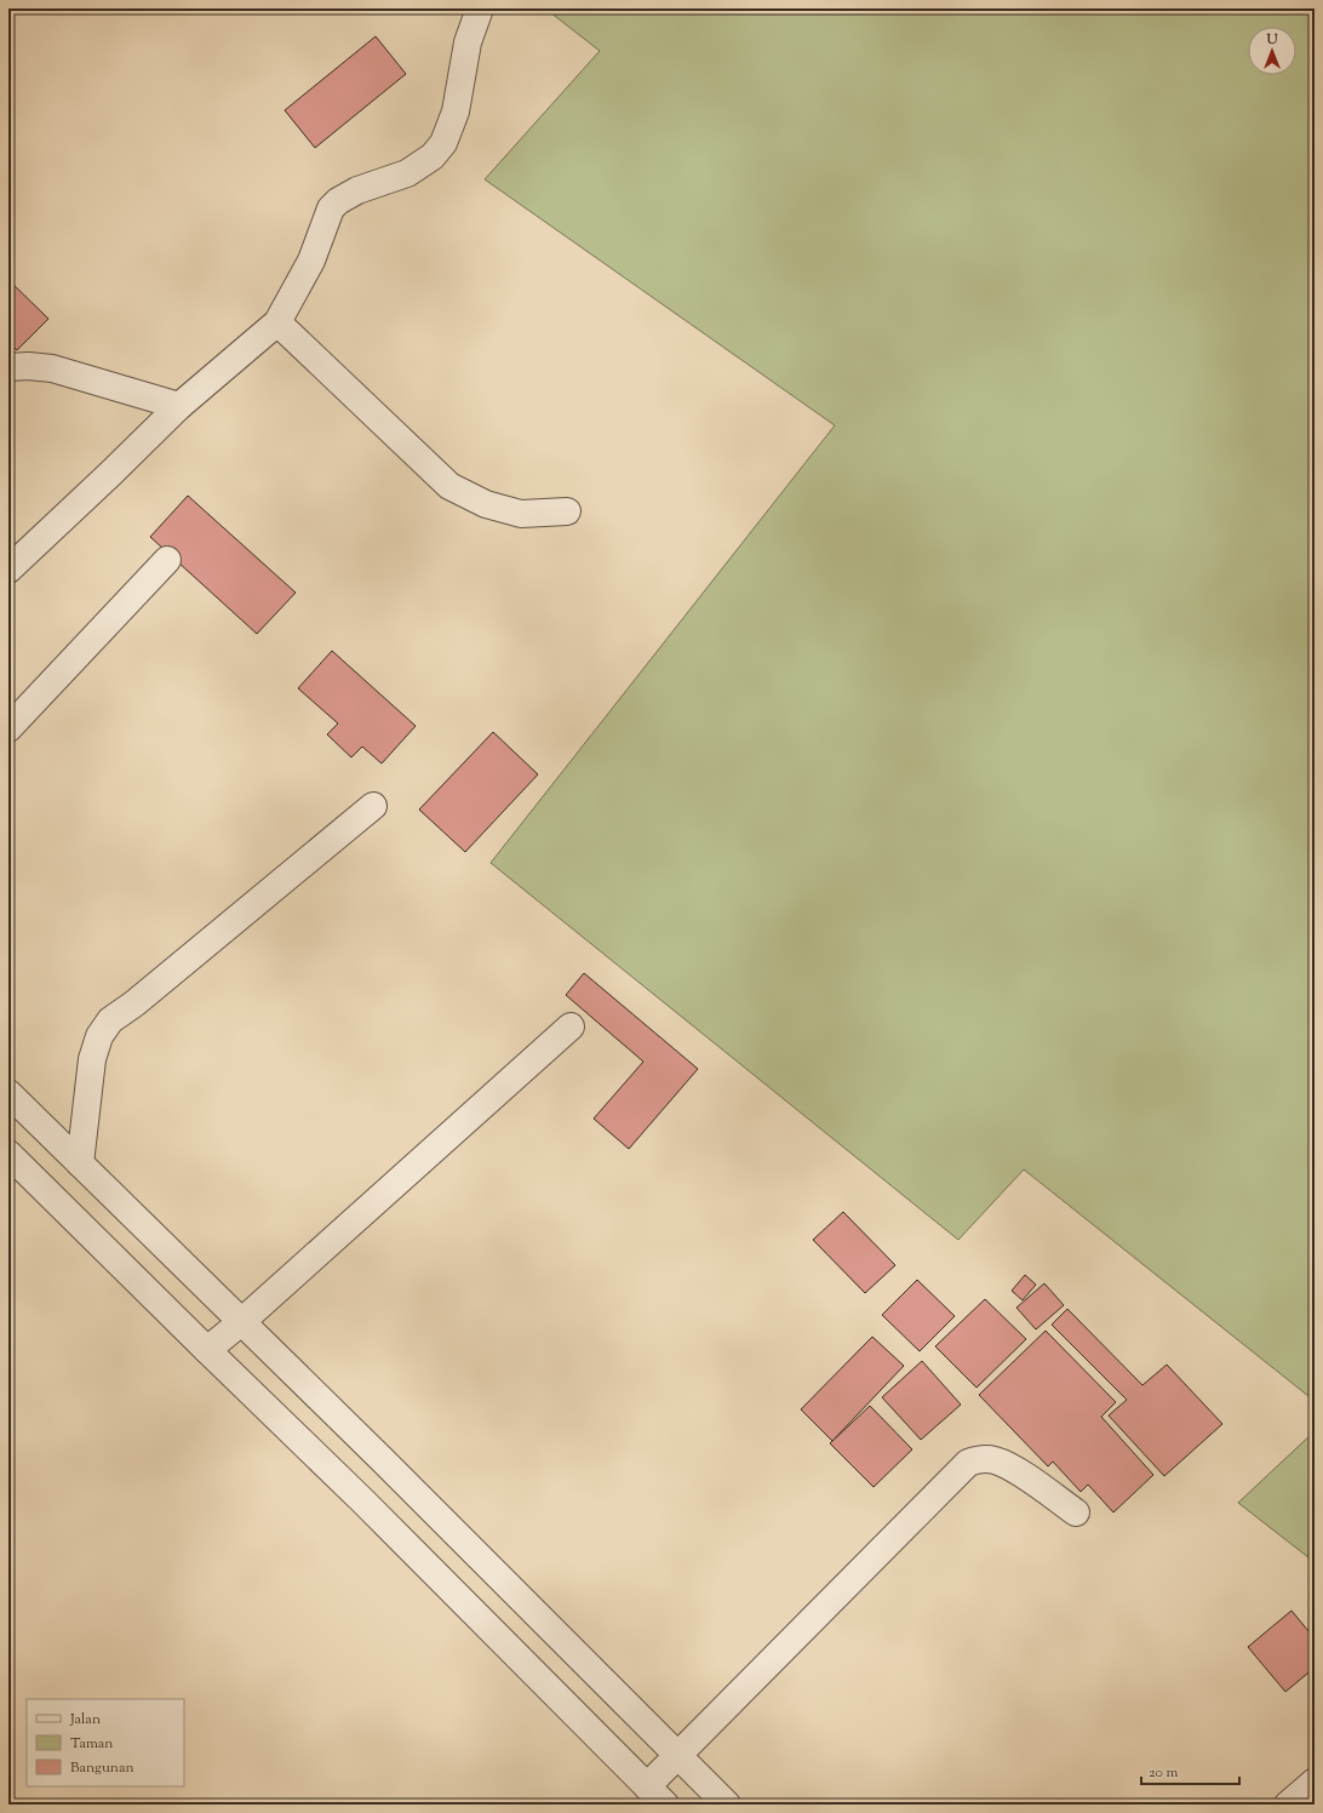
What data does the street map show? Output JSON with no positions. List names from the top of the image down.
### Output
{
  "legend": ["Jalan", "Taman", "Bangunan"],
  "scale_bar": "20 m",
  "north": "top"
}
